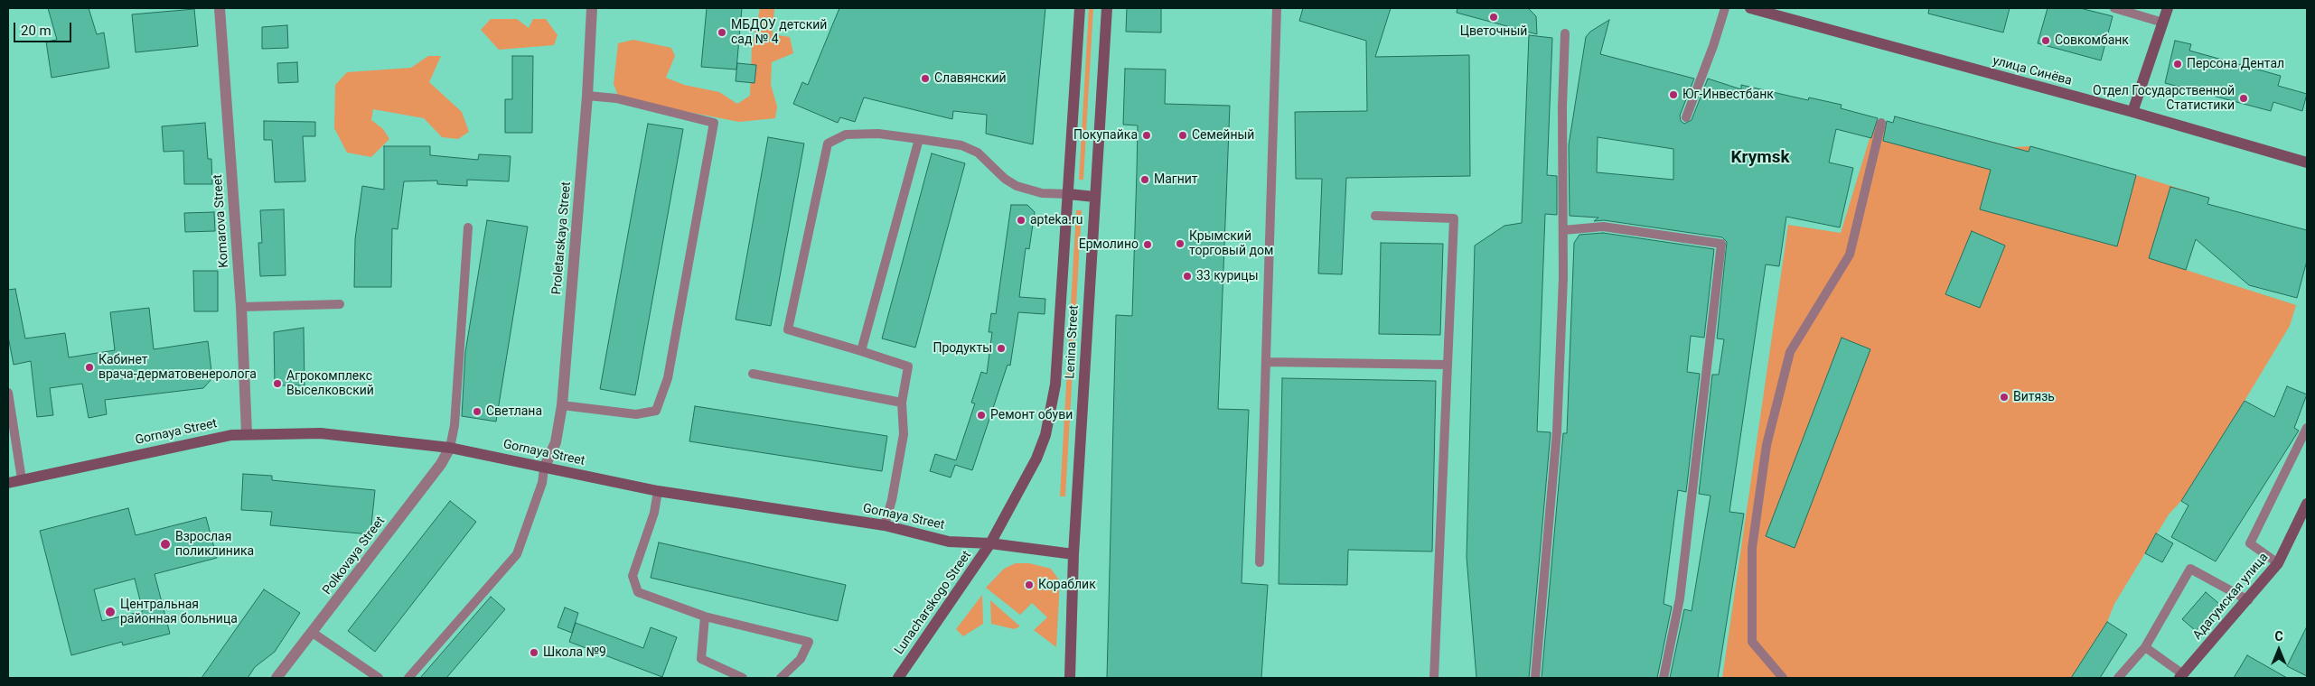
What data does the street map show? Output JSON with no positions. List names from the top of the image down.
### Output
{
  "streets": {
    "main road": [
      "улица Синёва",
      "Lenina Street",
      "Gornaya Street",
      "Адагумская улица",
      "Lunacharskogo Street"
    ],
    "street": ["Komarova Street", "Proletarskaya Street", "Polkovaya Street"]
  },
  "crossings": [
    ["Komarova Street", "Gornaya Street"],
    ["Proletarskaya Street", "Gornaya Street"],
    ["Lenina Street", "Gornaya Street"],
    ["Lenina Street", "Lunacharskogo Street"],
    ["Gornaya Street", "Polkovaya Street"],
    ["Gornaya Street", "Lunacharskogo Street"]
  ],
  "districts": ["Krymsk"],
  "places": [
    "Цветочный",
    "МБДОУ детский сад № 4",
    "Совкомбанк",
    "Персона Дентал",
    "Славянский",
    "Юг-Инвестбанк",
    "Отдел Государственной Статистики",
    "Покупайка",
    "Семейный",
    "Магнит",
    "apteka.ru",
    "Крымский торговый дом",
    "Ермолино",
    "33 курицы",
    "Продукты",
    "Кабинет врача-дерматовенеролога",
    "Агрокомплекс Выселковский",
    "Витязь",
    "Светлана",
    "Ремонт обуви",
    "Взрослая поликлиника",
    "Кораблик",
    "Центральная районная больница",
    "Школа №9"
  ],
  "scale_bar": "20 m",
  "north": "top"
}
